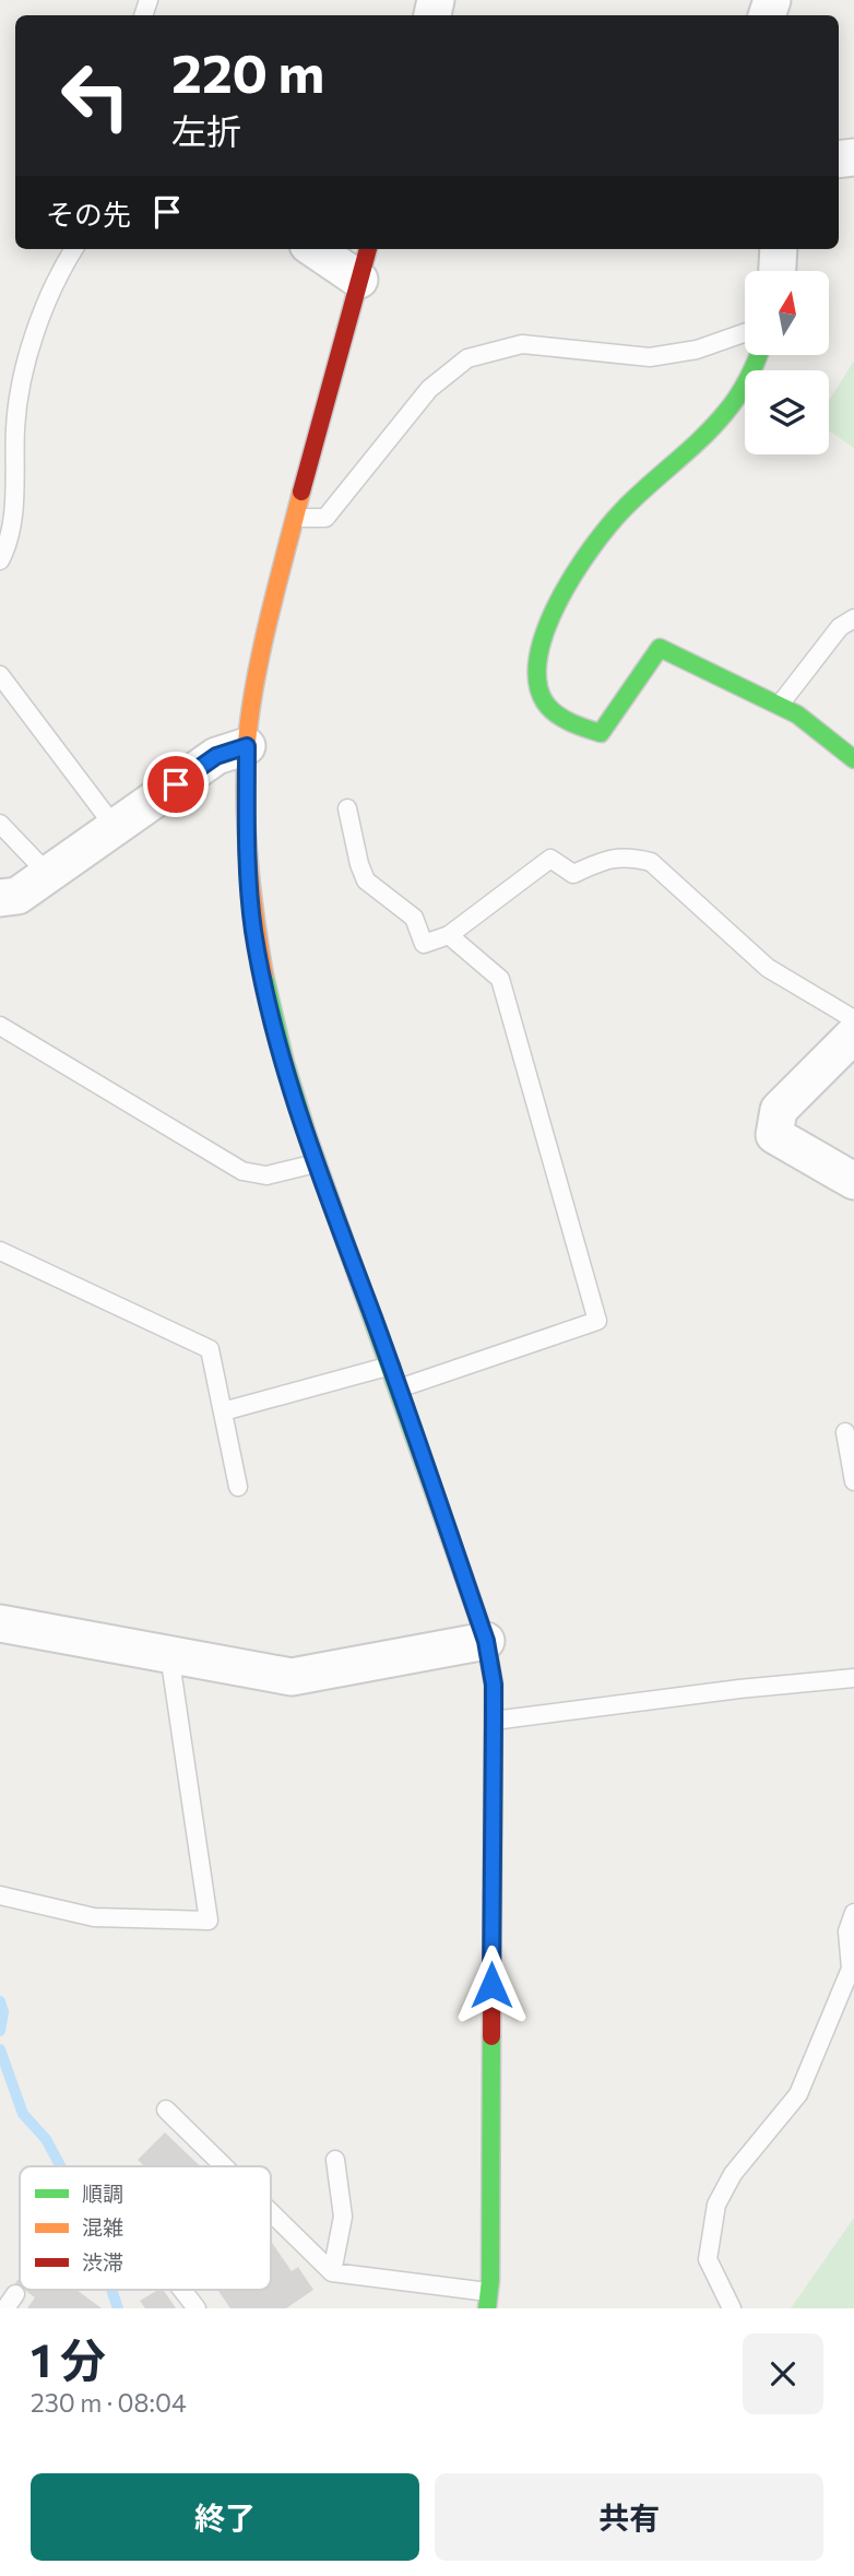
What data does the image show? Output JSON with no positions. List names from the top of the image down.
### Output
{
  "legend": ["順調", "混雑", "渋滞"],
  "north": "top",
  "page": {
    "turn": ["220 m", "左折"],
    "then": "その先",
    "heading": ["1 分", "230 m · 08:04"],
    "buttons": ["終了", "共有"]
  }
}
